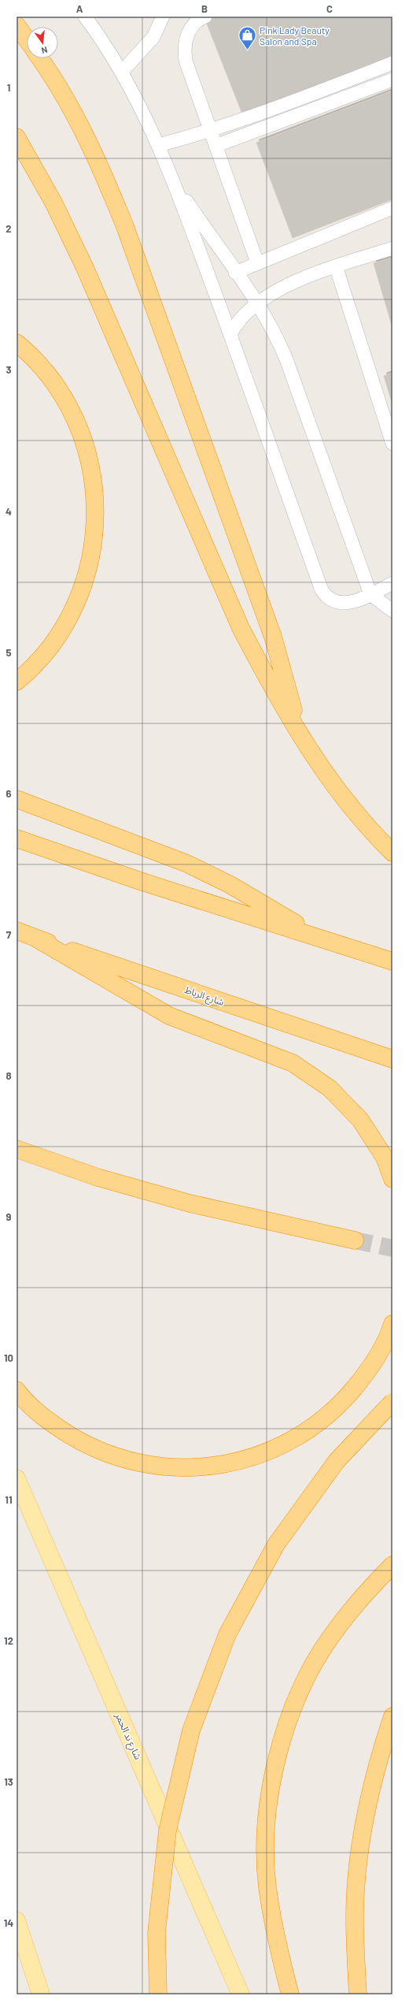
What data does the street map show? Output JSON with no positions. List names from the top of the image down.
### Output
{
  "streets": {
    "highway": ["شارع الرباط"],
    "main road": ["شارع ند الحمر"]
  },
  "places": {
    "shop": ["Pink Lady Beauty Salon and Spa"]
  },
  "north": "bottom",
  "grid": {
    "columns": ["A", "B", "C"],
    "rows": [
      "1",
      "2",
      "3",
      "4",
      "5",
      "6",
      "7",
      "8",
      "9",
      "10",
      "11",
      "12",
      "13",
      "14"
    ]
  }
}
